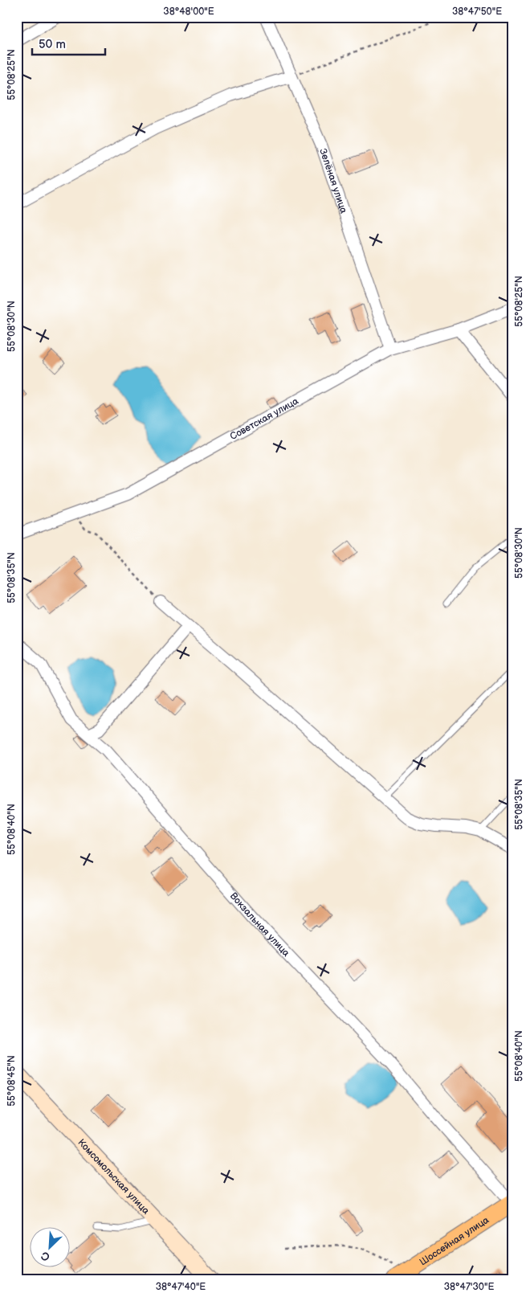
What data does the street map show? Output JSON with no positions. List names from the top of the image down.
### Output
{
  "streets": {
    "main road": ["Шоссейная улица"],
    "street": [
      "Зелёная улица",
      "Советская улица",
      "Вокзальная улица",
      "Комсомольская улица"
    ]
  },
  "crossings": [
    ["Зелёная улица", "Советская улица"],
    ["Вокзальная улица", "Шоссейная улица"]
  ],
  "scale_bar": "50 m",
  "north": "bottom left",
  "coordinates": [
    "38°48'00\"E",
    "38°47'50\"E",
    "55°08'25\"N",
    "55°08'30\"N",
    "55°08'35\"N",
    "55°08'40\"N",
    "55°08'45\"N",
    "38°47'40\"E",
    "38°47'30\"E"
  ]
}
